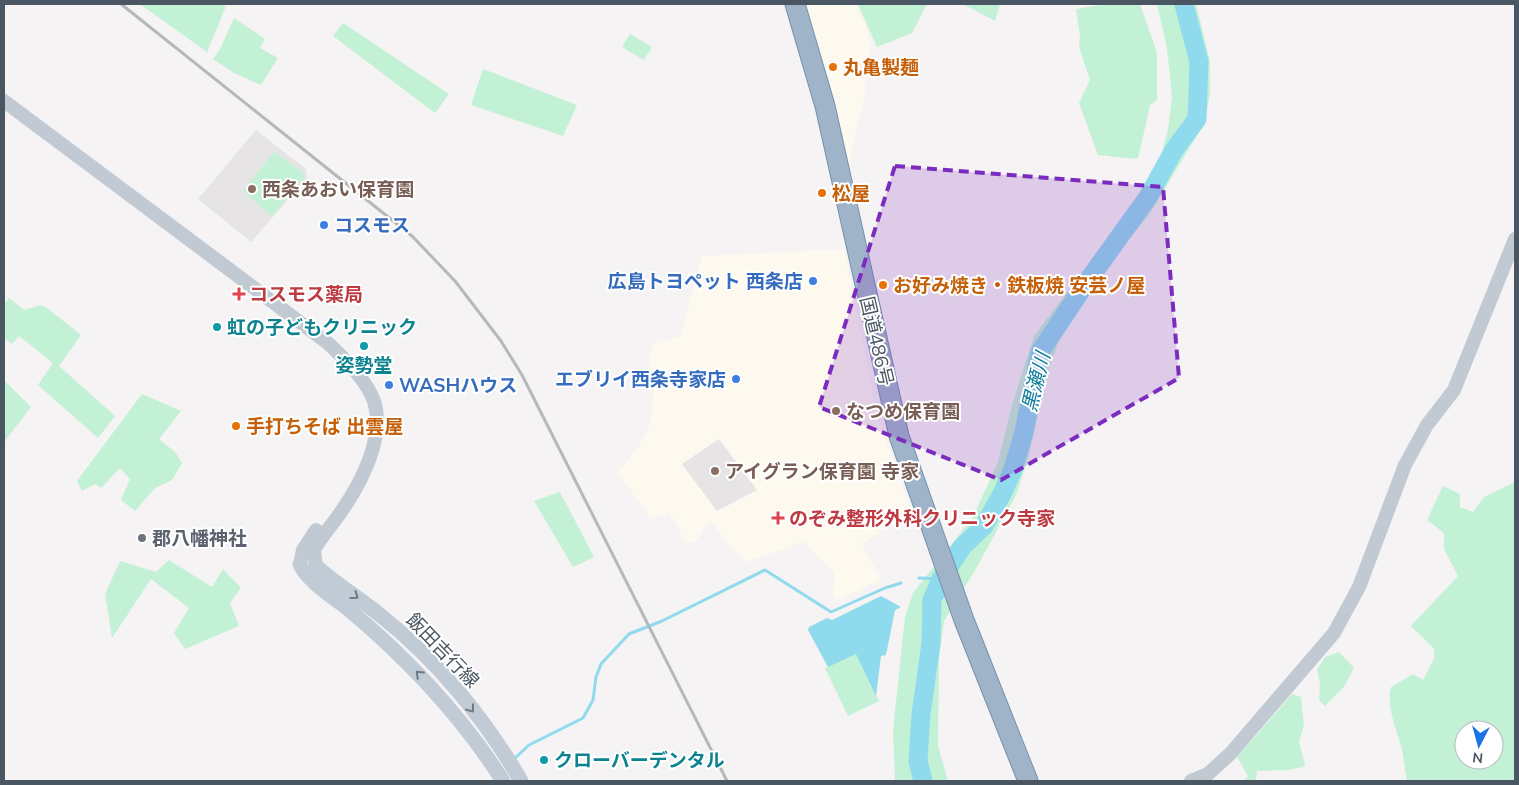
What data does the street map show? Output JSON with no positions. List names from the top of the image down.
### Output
{
  "streets": {
    "highway": ["国道486号"],
    "main road": ["飯田吉行線"]
  },
  "water": ["黒瀬川"],
  "places": {
    "other": [
      "丸亀製麺",
      "西条あおい保育園",
      "松屋",
      "コスモス",
      "広島トヨペット 西条店",
      "お好み焼き・鉄板焼 安芸ノ屋",
      "虹の子どもクリニック",
      "姿勢堂",
      "エブリイ西条寺家店",
      "WASHハウス",
      "なつめ保育園",
      "手打ちそば 出雲屋",
      "アイグラン保育園 寺家",
      "郡八幡神社",
      "クローバーデンタル"
    ],
    "health": ["コスモス薬局", "のぞみ整形外科クリニック寺家"]
  },
  "north": "bottom"
}
